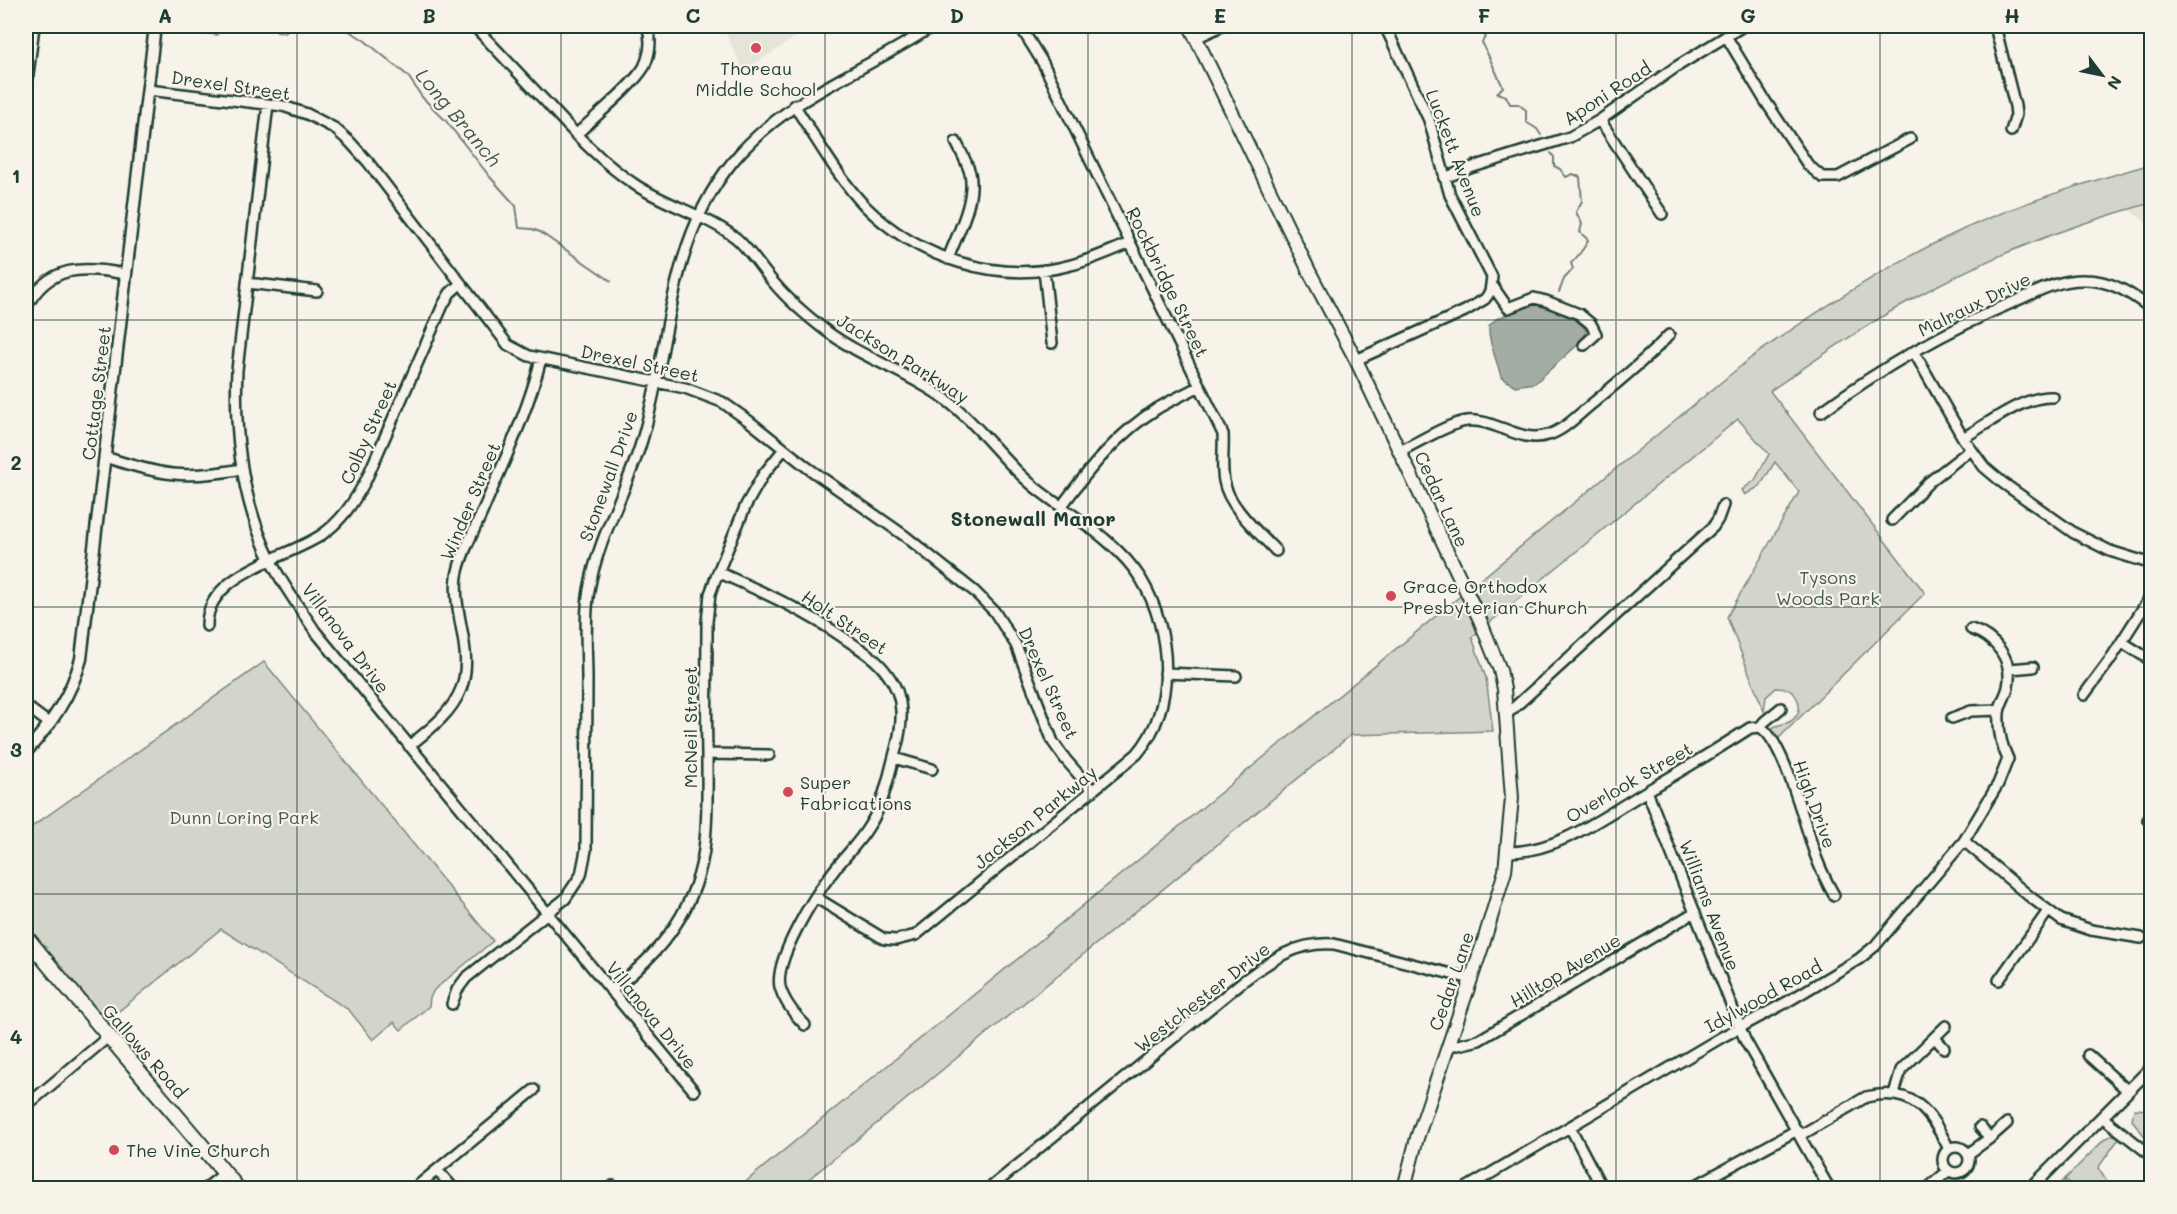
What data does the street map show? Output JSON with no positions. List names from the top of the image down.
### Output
{
  "streets": {
    "main road": ["Cedar Lane", "Gallows Road"],
    "street": [
      "Drexel Street",
      "Aponi Road",
      "Luckett Avenue",
      "Rockbridge Street",
      "Malraux Drive",
      "Jackson Parkway",
      "Cottage Street",
      "Colby Street",
      "Stonewall Drive",
      "Winder Street",
      "Holt Street",
      "Villanova Drive",
      "McNeil Street",
      "Overlook Street",
      "High Drive",
      "Williams Avenue",
      "Hilltop Avenue",
      "Idylwood Road",
      "Westchester Drive"
    ]
  },
  "crossings": [
    ["Drexel Street", "Jackson Parkway"],
    ["Drexel Street", "Cottage Street"],
    ["Drexel Street", "Colby Street"],
    ["Drexel Street", "Stonewall Drive"],
    ["Drexel Street", "Winder Street"],
    ["Drexel Street", "Villanova Drive"],
    ["Drexel Street", "McNeil Street"],
    ["Aponi Road", "Luckett Avenue"],
    ["Jackson Parkway", "Stonewall Drive"],
    ["Jackson Parkway", "Holt Street"],
    ["Colby Street", "Villanova Drive"],
    ["Stonewall Drive", "Villanova Drive"],
    ["Cedar Lane", "Overlook Street"],
    ["Cedar Lane", "Hilltop Avenue"],
    ["Cedar Lane", "Westchester Drive"],
    ["Winder Street", "Villanova Drive"],
    ["Holt Street", "McNeil Street"],
    ["Villanova Drive", "McNeil Street"],
    ["Overlook Street", "High Drive"],
    ["Overlook Street", "Williams Avenue"],
    ["Williams Avenue", "Hilltop Avenue"],
    ["Williams Avenue", "Idylwood Road"]
  ],
  "districts": ["Stonewall Manor"],
  "water": ["Long Branch"],
  "parks": ["Tysons Woods Park", "Dunn Loring Park"],
  "places": [
    "Thoreau Middle School",
    "Grace Orthodox Presbyterian Church",
    "Super Fabrications",
    "The Vine Church"
  ],
  "north": "bottom right",
  "grid": {
    "columns": [
      "A",
      "B",
      "C",
      "D",
      "E",
      "F",
      "G",
      "H"
    ],
    "rows": [
      "1",
      "2",
      "3",
      "4"
    ]
  }
}
